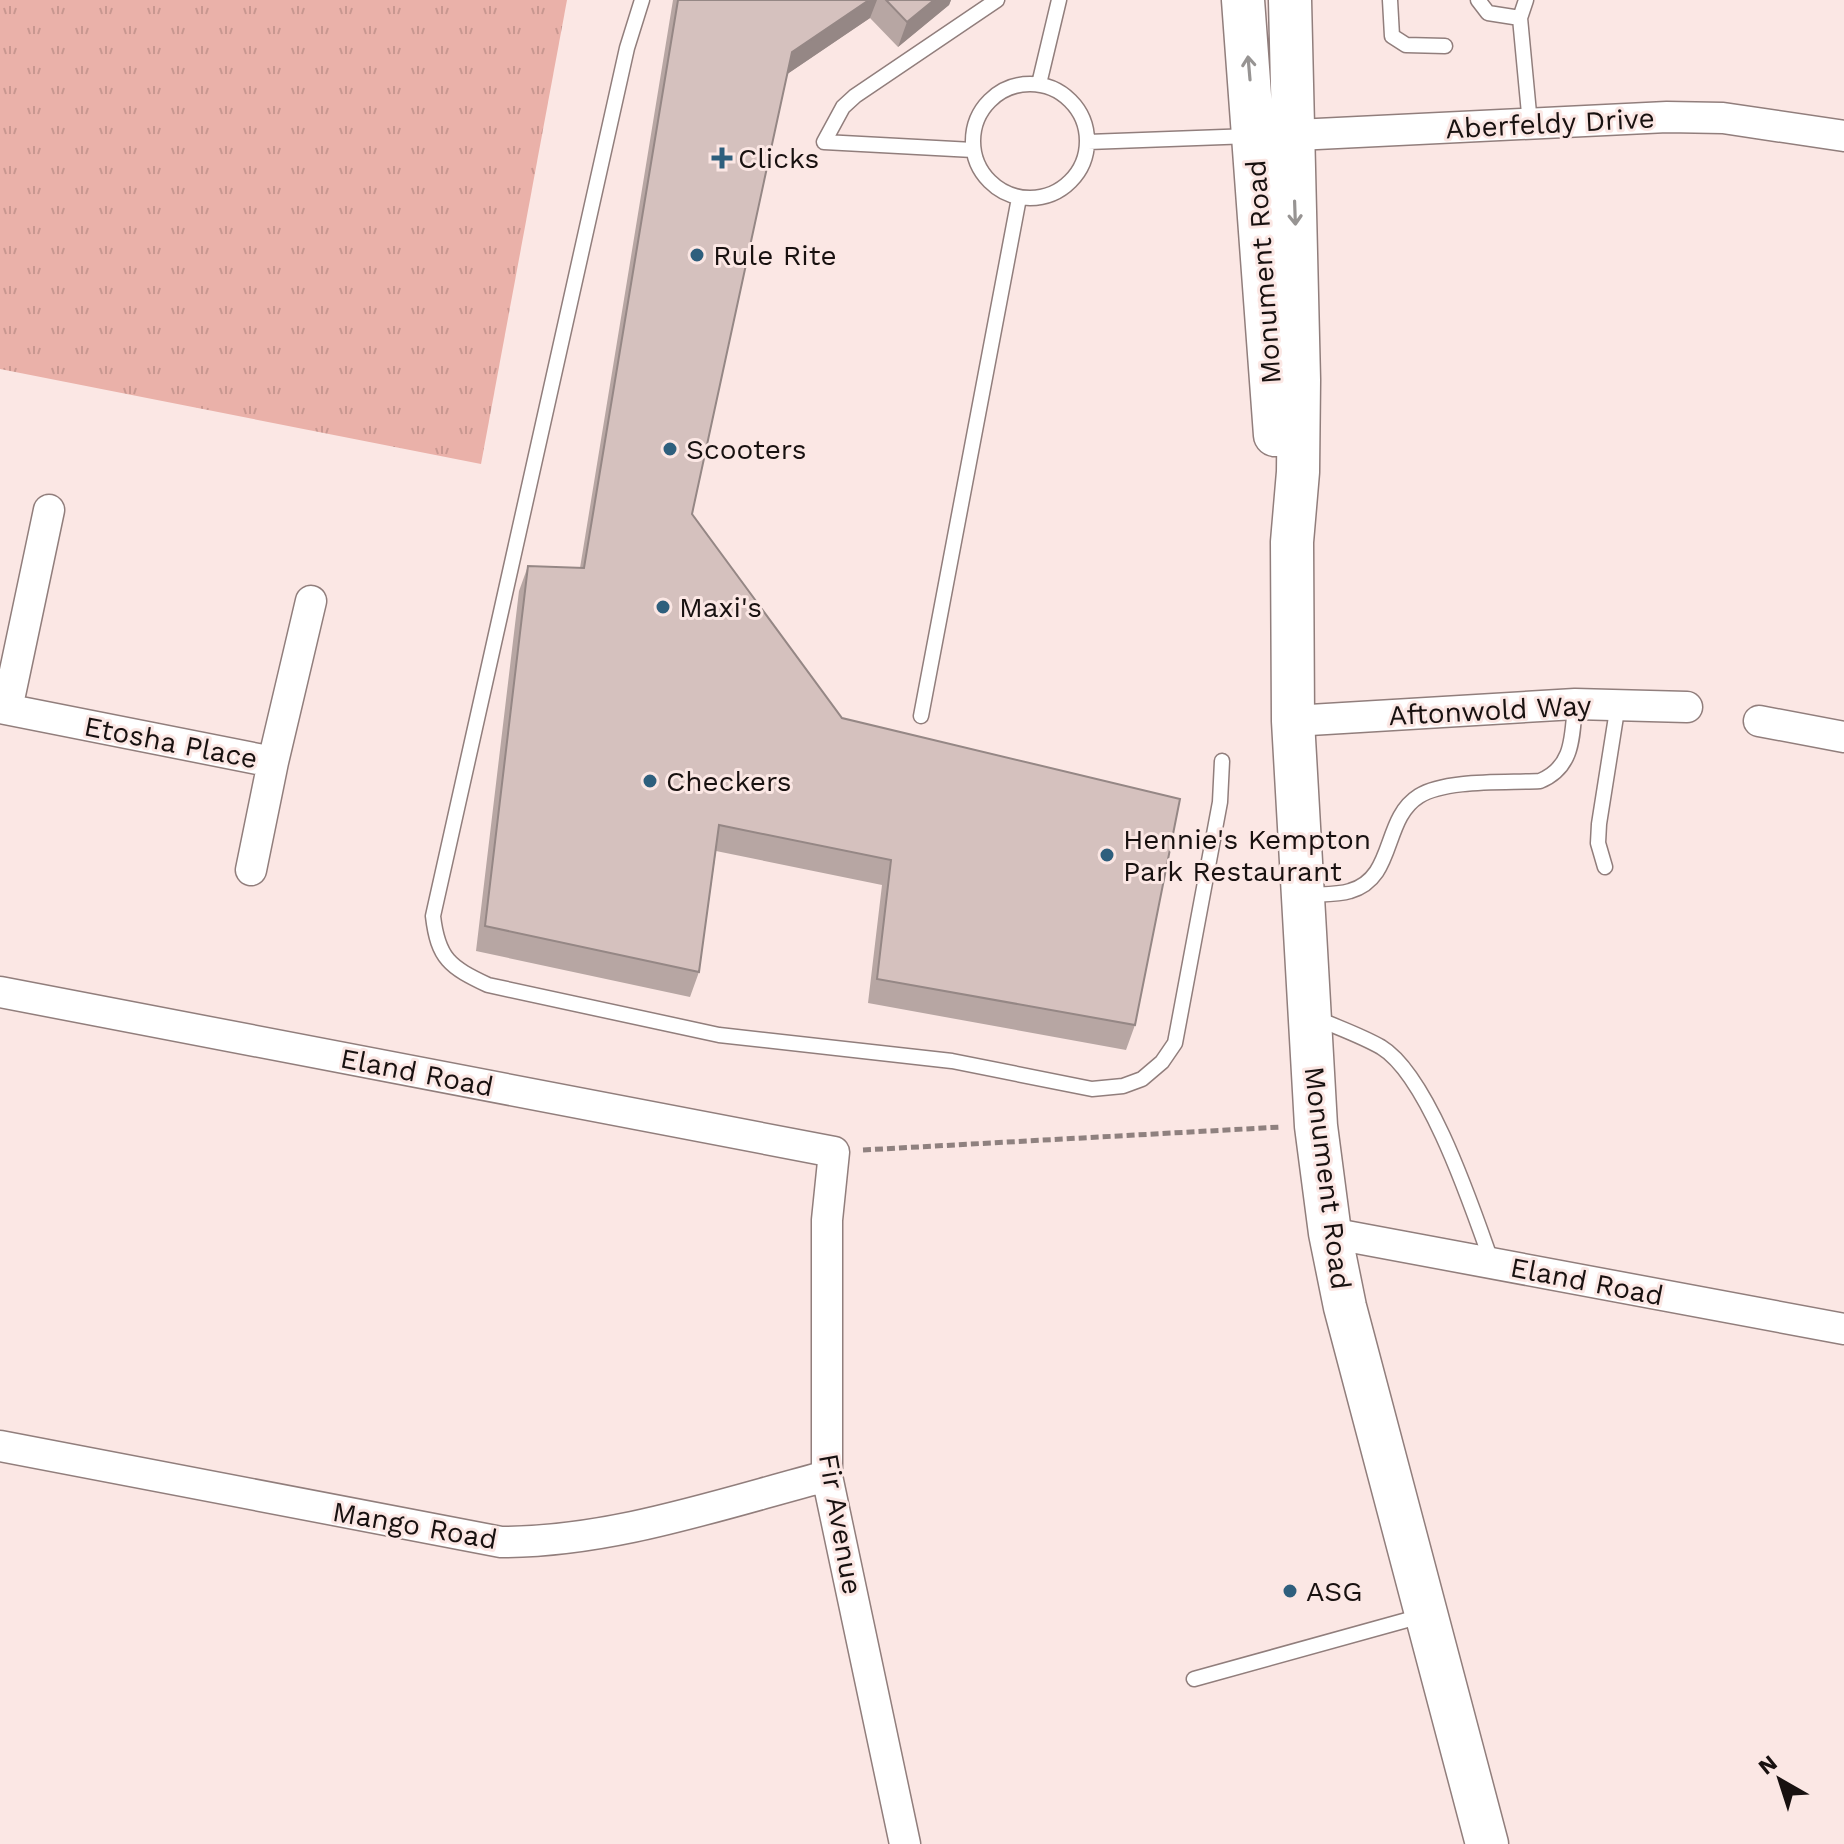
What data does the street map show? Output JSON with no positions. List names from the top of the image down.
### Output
{
  "streets": {
    "main road": ["Monument Road"],
    "street": [
      "Aberfeldy Drive",
      "Aftonwold Way",
      "Etosha Place",
      "Eland Road",
      "Fir Avenue",
      "Mango Road"
    ]
  },
  "crossings": [
    ["Aberfeldy Drive", "Monument Road"],
    ["Monument Road", "Aftonwold Way"],
    ["Monument Road", "Eland Road"],
    ["Eland Road", "Fir Avenue"],
    ["Fir Avenue", "Mango Road"]
  ],
  "places": {
    "health": ["Clicks"],
    "other": [
      "Rule Rite",
      "Scooters",
      "Maxi's",
      "Checkers",
      "Hennie's Kempton Park Restaurant",
      "ASG"
    ]
  },
  "north": "top left"
}
